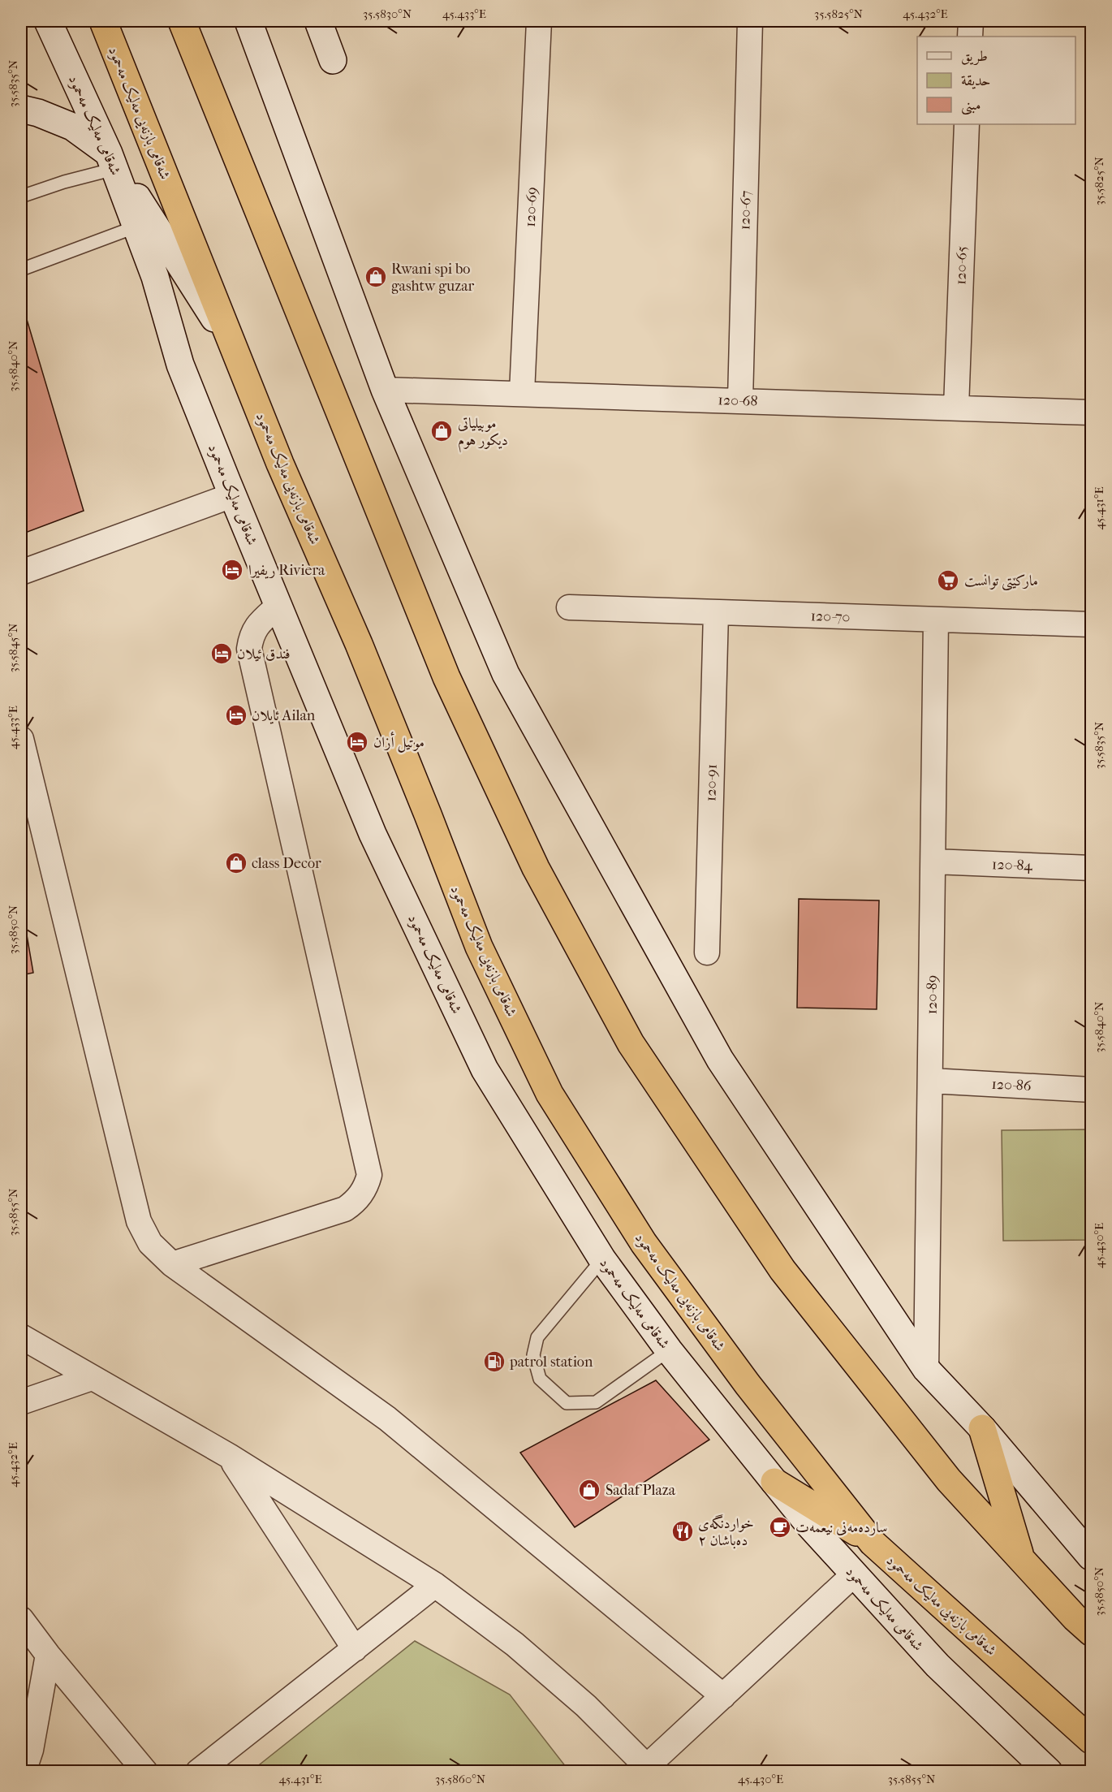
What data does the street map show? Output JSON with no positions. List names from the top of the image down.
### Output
{
  "streets": {
    "highway": ["شەقامی بازنەیی مەلیک مەحمود"],
    "main road": ["شەقامی مەلیک مەحمود"],
    "street": [
      "120-69",
      "120-67",
      "120-65",
      "120-68",
      "120-70",
      "120-91",
      "120-84",
      "120-89",
      "120-86"
    ]
  },
  "crossings": [
    ["120-69", "120-68"],
    ["120-67", "120-68"],
    ["120-65", "120-68"],
    ["120-70", "120-91"],
    ["120-70", "120-89"],
    ["120-84", "120-89"],
    ["120-89", "120-86"]
  ],
  "places": {
    "shop": [
      "Rwani spi bo gashtw guzar",
      "موبیلیاتی دیکور هوم",
      "class Decor",
      "Sadaf Plaza"
    ],
    "hotel": [
      "ریفیرا Riviera",
      "فندق ئيلان",
      "ئایلان Ailan",
      "موتيل أزان"
    ],
    "supermarket": ["مارکێتی توانست"],
    "fuel station": ["patrol station"],
    "cafe": ["ساردەمەنی نیعمەت"],
    "restaurant": ["خواردنگەی دەباشان ٢"]
  },
  "legend": ["طريق", "حديقة", "مبنى"],
  "coordinates": [
    "35.5830°N",
    "45.433°E",
    "35.5825°N",
    "45.432°E",
    "35.5835°N",
    "35.5840°N",
    "45.431°E",
    "35.5845°N",
    "35.5850°N",
    "35.5855°N",
    "45.430°E",
    "35.5860°N"
  ]
}
